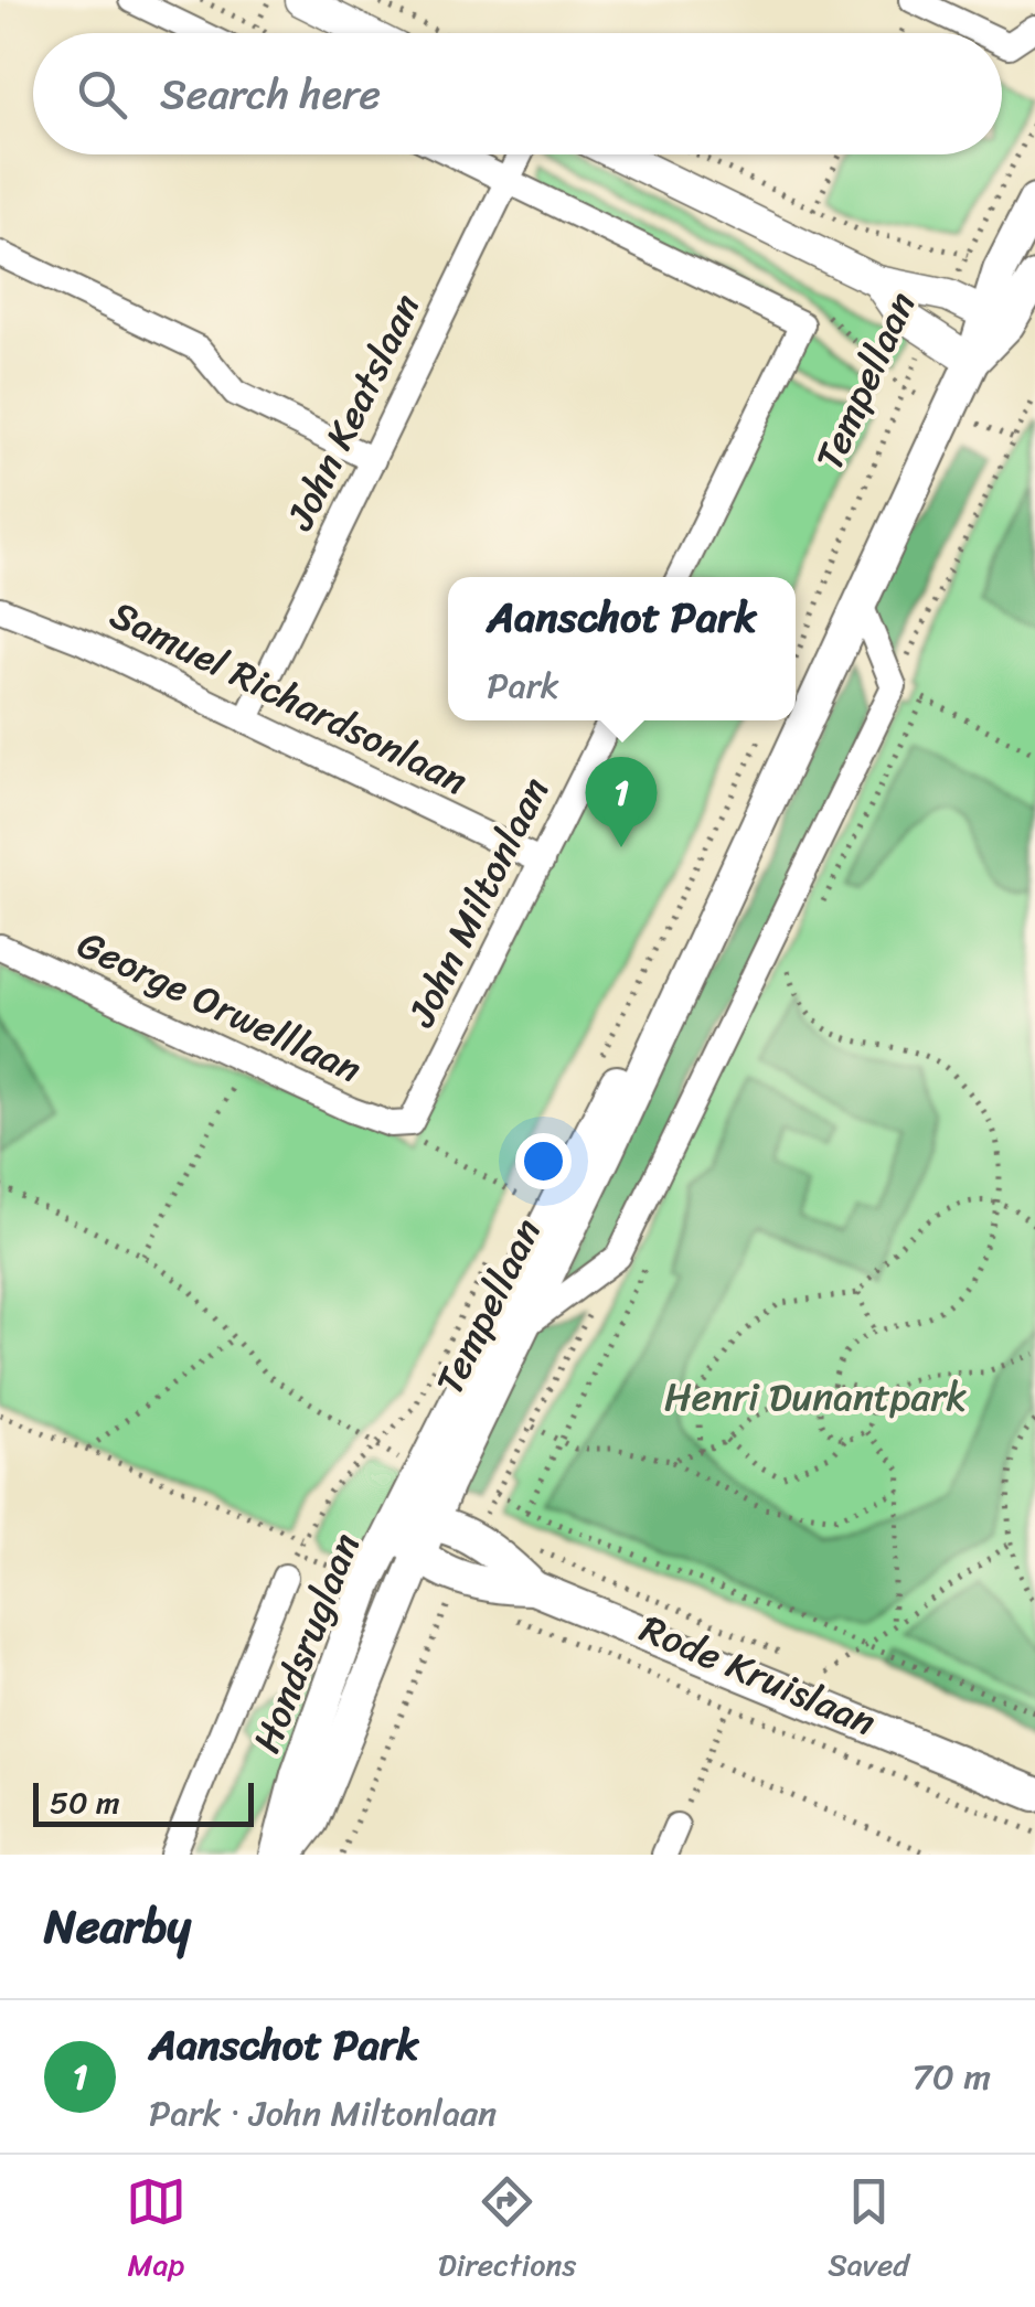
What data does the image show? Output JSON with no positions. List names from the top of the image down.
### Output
{
  "streets": {
    "main road": ["Tempellaan", "Hondsruglaan", "Rode Kruislaan"],
    "street": [
      "John Keatslaan",
      "Samuel Richardsonlaan",
      "John Miltonlaan",
      "George Orwelllaan"
    ]
  },
  "crossings": [
    ["Tempellaan", "Hondsruglaan"],
    ["Tempellaan", "Rode Kruislaan"],
    ["John Keatslaan", "Samuel Richardsonlaan"],
    ["Samuel Richardsonlaan", "John Miltonlaan"],
    ["John Miltonlaan", "George Orwelllaan"],
    ["Hondsruglaan", "Rode Kruislaan"]
  ],
  "parks": ["Henri Dunantpark"],
  "scale_bar": "50 m",
  "page": {
    "search": "Search here",
    "popup": ["Aanschot Park", "Park"],
    "pins": "1",
    "scale": "50 m",
    "heading": "Nearby",
    "list": [
      {
        "mark": "1",
        "name": "Aanschot Park",
        "note": "Park · John Miltonlaan",
        "value": "70 m"
      }
    ],
    "nav": ["Map", "Directions", "Saved"]
  }
}
